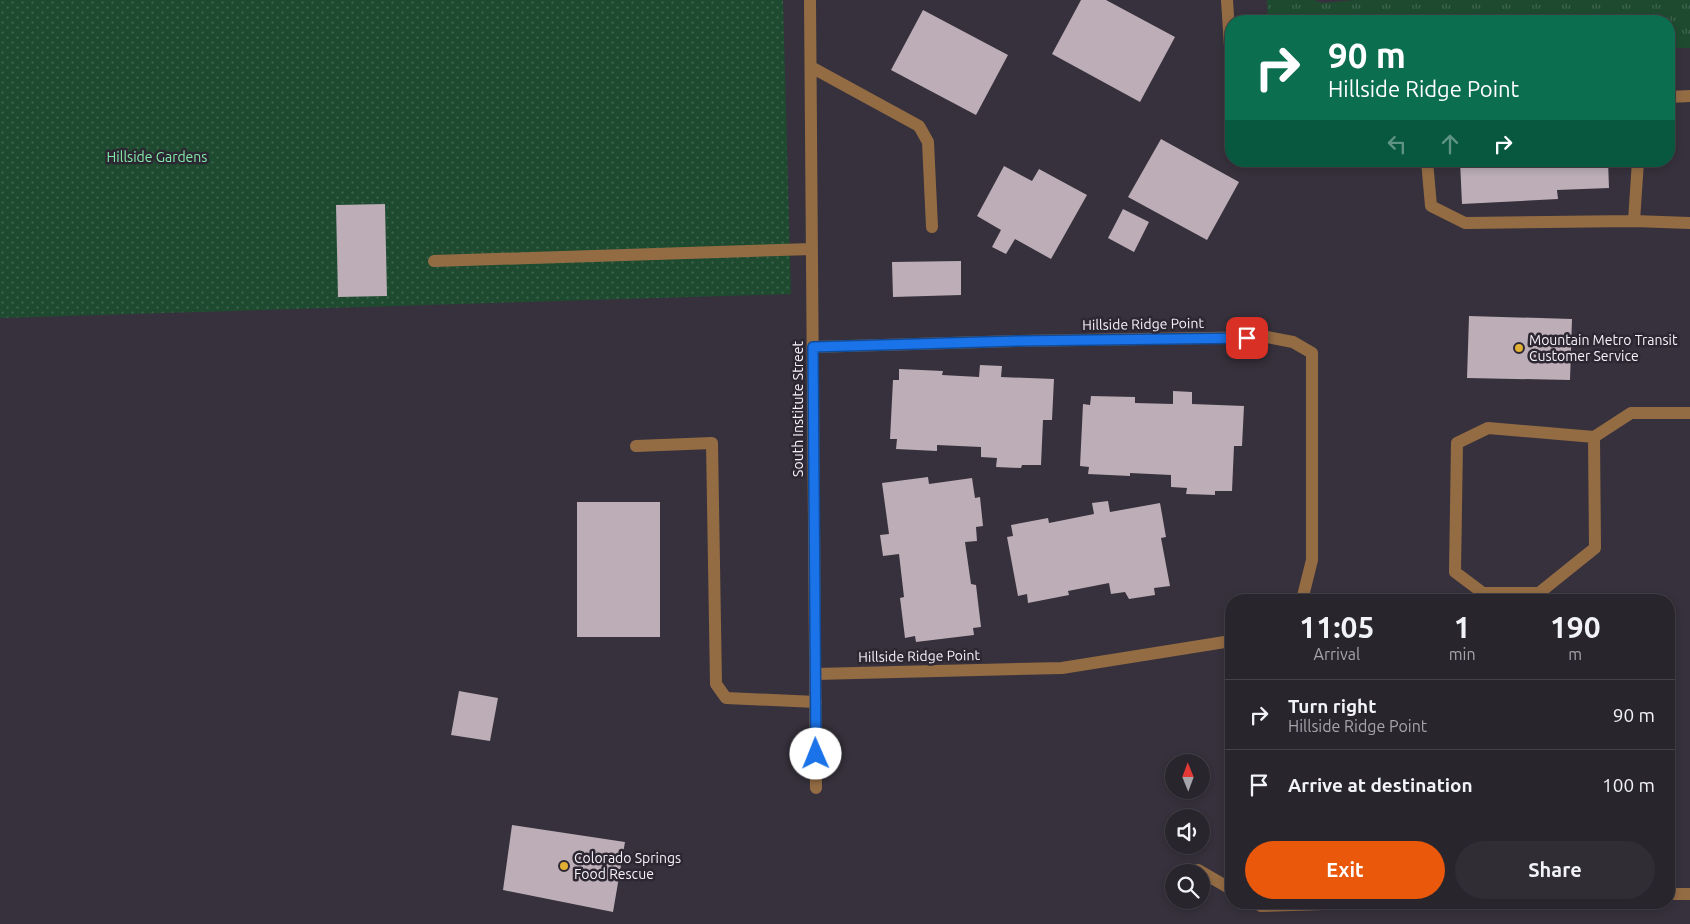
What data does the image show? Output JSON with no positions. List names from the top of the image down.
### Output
{
  "streets": {
    "street": ["Hillside Ridge Point", "South Institute Street"]
  },
  "crossings": [
    ["Hillside Ridge Point", "South Institute Street"]
  ],
  "parks": ["Hillside Gardens"],
  "places": ["Mountain Metro Transit Customer Service", "Colorado Springs Food Rescue"],
  "north": "top",
  "page": {
    "turn": ["90 m", "Hillside Ridge Point"],
    "eta": [
      "11:05",
      "Arrival",
      "1",
      "min",
      "190",
      "m"
    ],
    "list": [
      {
        "name": "Turn right",
        "note": "Hillside Ridge Point",
        "value": "90 m"
      },
      {
        "name": "Arrive at destination",
        "value": "100 m"
      }
    ],
    "buttons": ["Exit", "Share"]
  }
}
